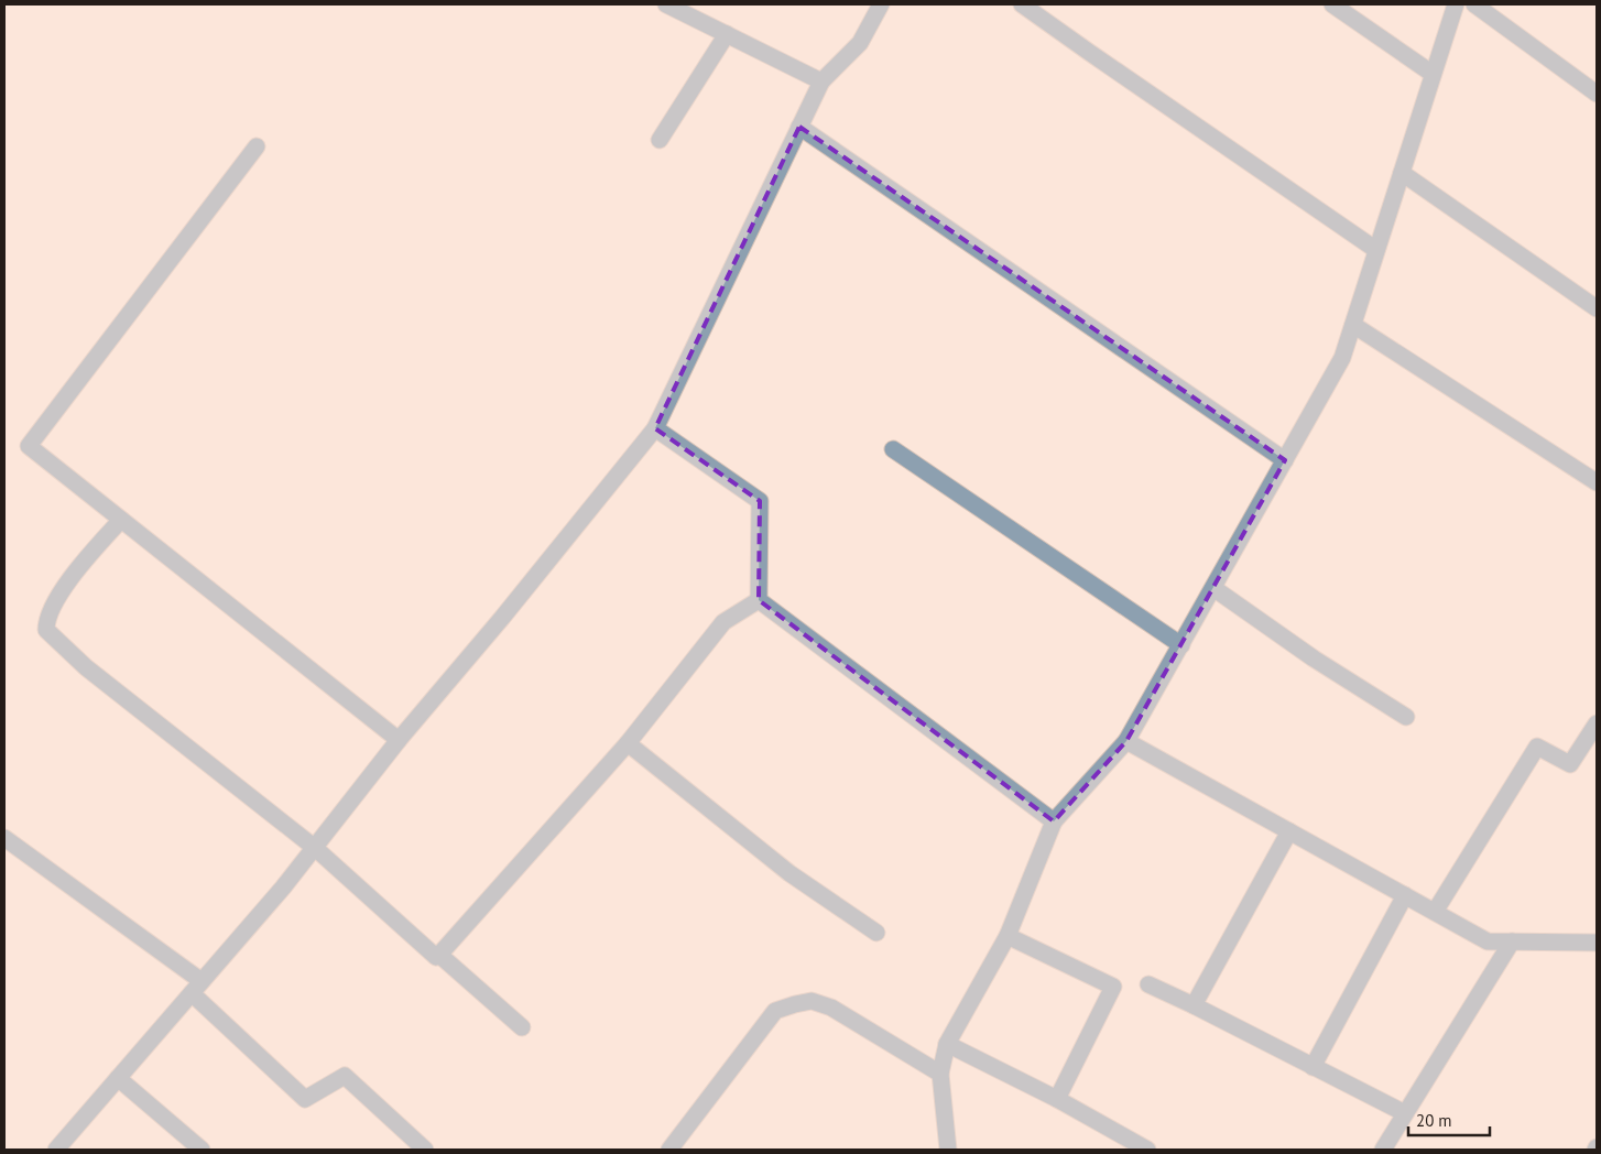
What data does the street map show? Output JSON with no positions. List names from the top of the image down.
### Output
{
  "scale_bar": "20 m"
}
